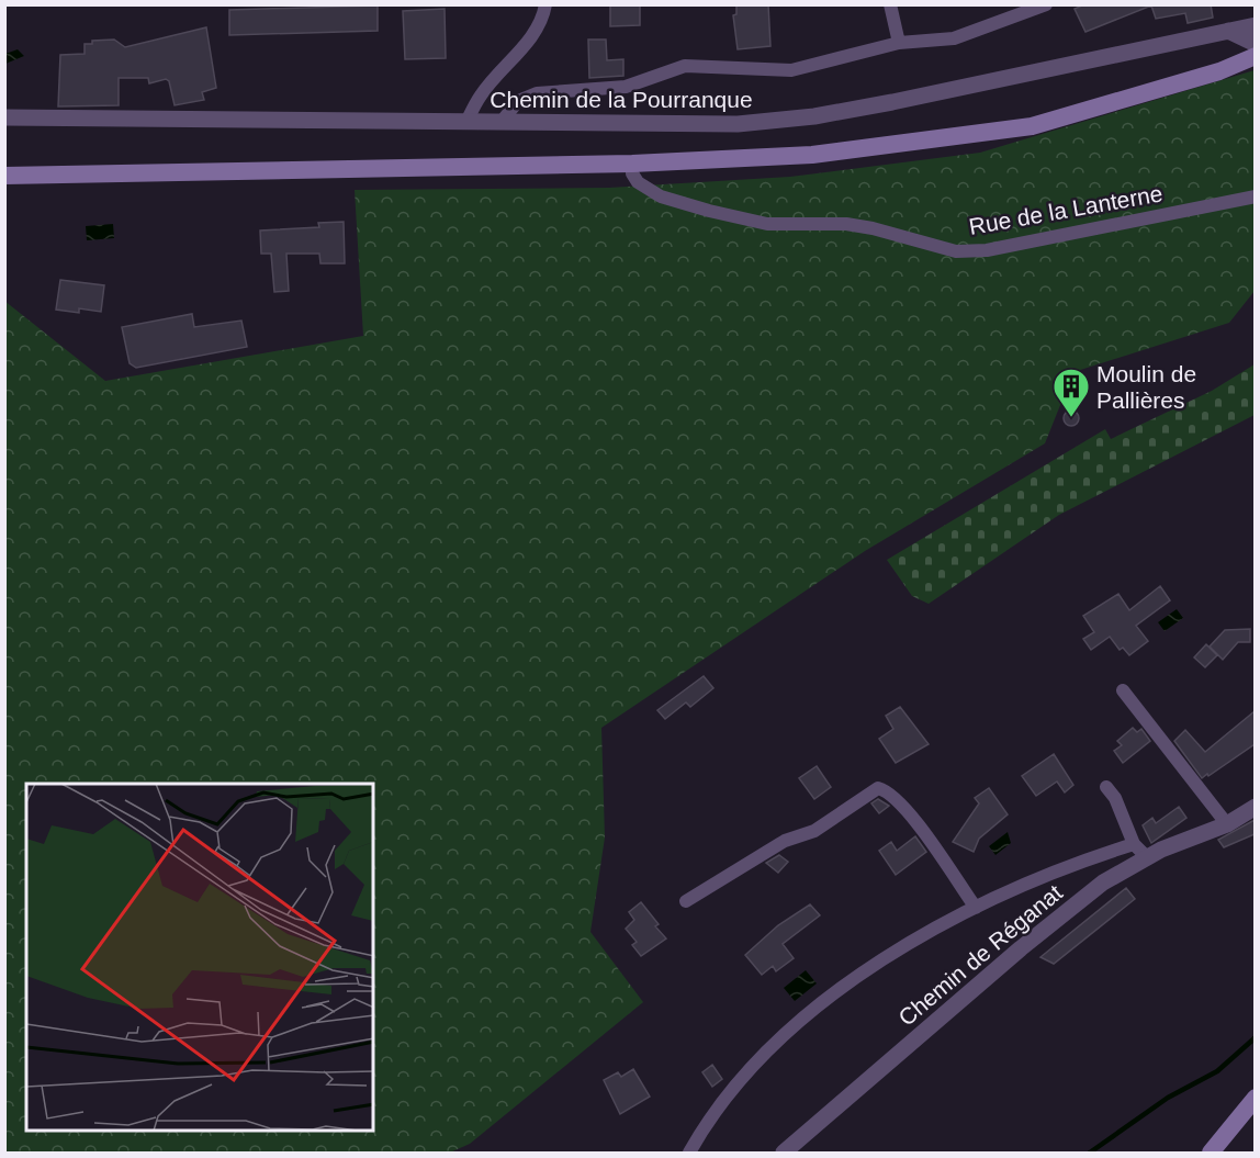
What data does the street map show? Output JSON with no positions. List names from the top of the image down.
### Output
{
  "streets": {
    "street": ["Chemin de la Pourranque", "Rue de la Lanterne", "Chemin de Réganat"]
  },
  "places": {
    "building": ["Moulin de Pallières"]
  }
}
